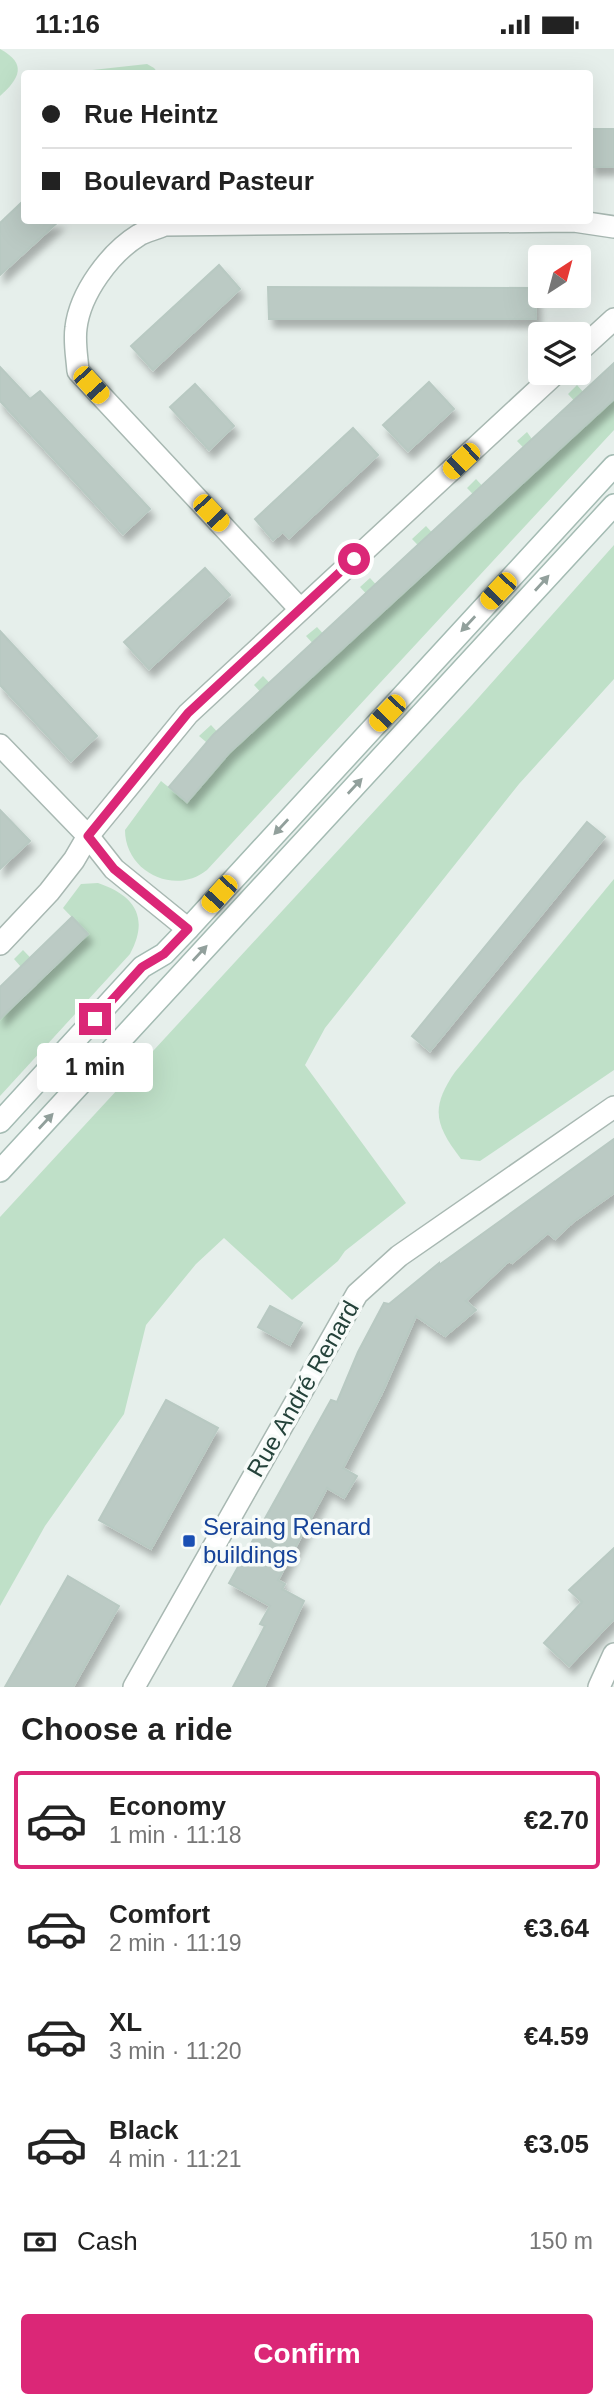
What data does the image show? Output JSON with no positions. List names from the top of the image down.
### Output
{
  "streets": {
    "street": ["Rue André Renard"]
  },
  "places": {
    "transit": ["Seraing Renard buildings"]
  },
  "north": "top right",
  "page": {
    "status": "11:16",
    "banner": ["Rue Heintz", "Boulevard Pasteur"],
    "bubble": "1 min",
    "heading": "Choose a ride",
    "list": [
      {
        "name": "Economy",
        "note": "1 min · 11:18",
        "value": "€2.70"
      },
      {
        "name": "Comfort",
        "note": "2 min · 11:19",
        "value": "€3.64"
      },
      {
        "name": "XL",
        "note": "3 min · 11:20",
        "value": "€4.59"
      },
      {
        "name": "Black",
        "note": "4 min · 11:21",
        "value": "€3.05"
      }
    ],
    "pay": ["Cash", "150 m"],
    "buttons": "Confirm"
  }
}
